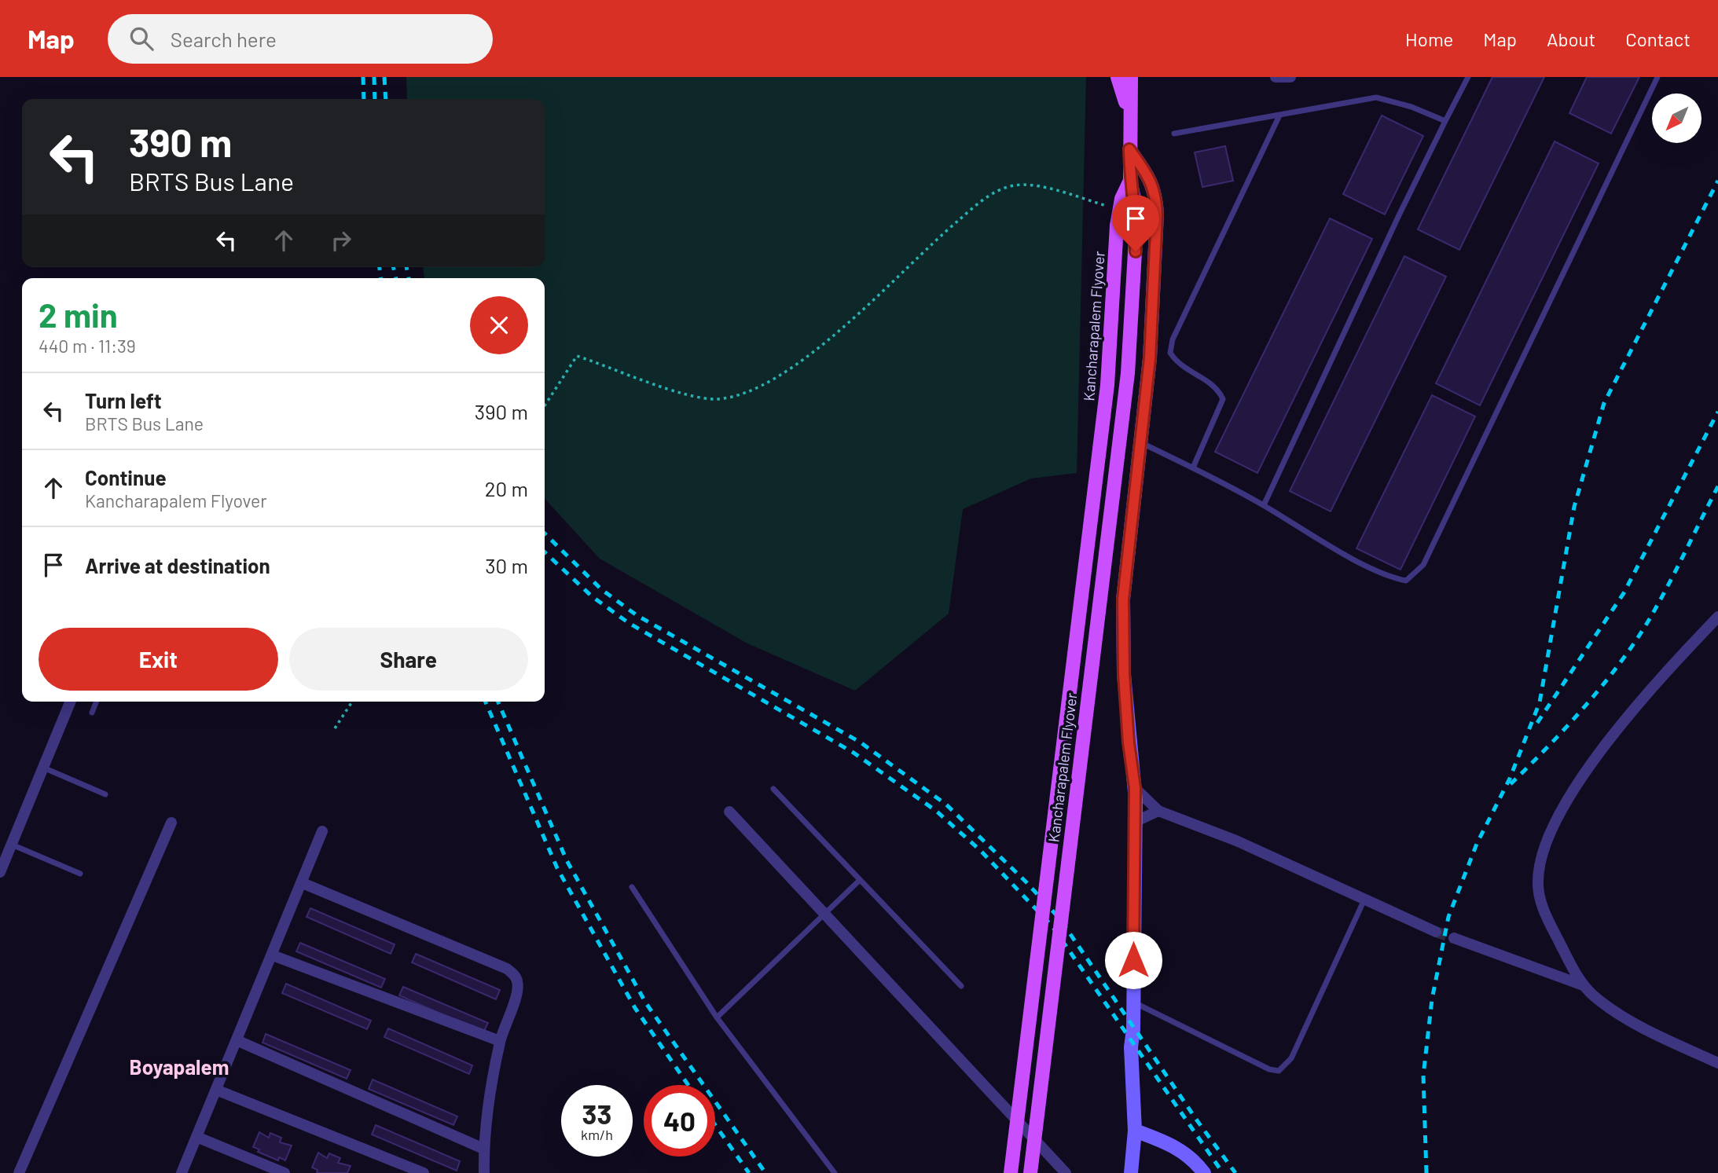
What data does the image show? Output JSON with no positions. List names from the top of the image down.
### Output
{
  "streets": {
    "main road": ["Kancharapalem Flyover"]
  },
  "districts": ["Boyapalem"],
  "north": "bottom left",
  "page": {
    "header": "Map",
    "search": "Search here",
    "nav": [
      "Home",
      "Map",
      "About",
      "Contact"
    ],
    "turn": ["390 m", "BRTS Bus Lane"],
    "heading": ["2 min", "440 m · 11:39"],
    "list": [
      {
        "name": "Turn left",
        "note": "BRTS Bus Lane",
        "value": "390 m"
      },
      {
        "name": "Continue",
        "note": "Kancharapalem Flyover",
        "value": "20 m"
      },
      {
        "name": "Arrive at destination",
        "value": "30 m"
      }
    ],
    "buttons": ["Exit", "Share"],
    "speed": "33 km/h",
    "limit": "40"
  }
}
